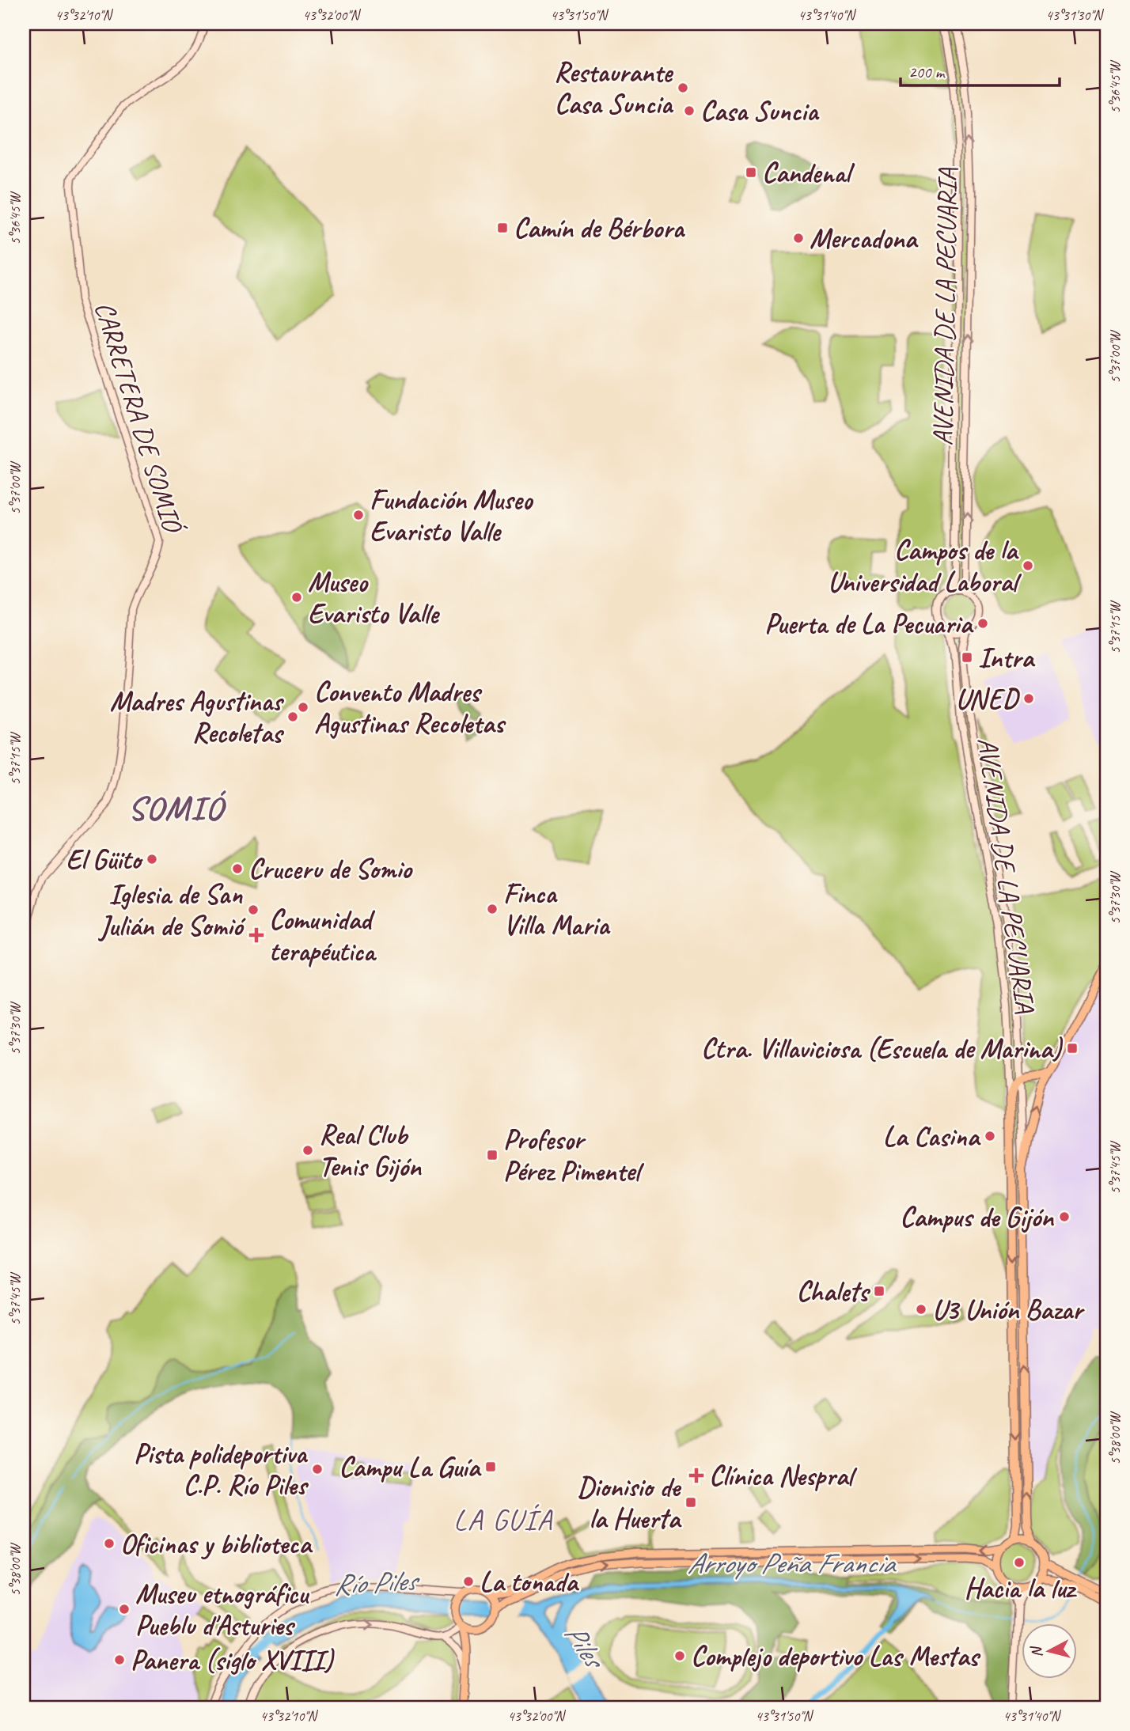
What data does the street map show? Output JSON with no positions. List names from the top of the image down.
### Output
{
  "streets": {
    "highway": ["AVENIDA DE LA PECUARIA"],
    "street": ["CARRETERA DE SOMIÓ"]
  },
  "districts": ["SOMIÓ", "LA GUÍA"],
  "water": ["Arroyo Peña Francia", "Río Piles", "Piles"],
  "places": {
    "other": [
      "Restaurante Casa Suncia",
      "Casa Suncia",
      "Mercadona",
      "Fundación Museo Evaristo Valle",
      "Campos de la Universidad Laboral",
      "Museo Evaristo Valle",
      "Puerta de La Pecuaria",
      "UNED",
      "Convento Madres Agustinas Recoletas",
      "Madres Agustinas Recoletas",
      "El Güito",
      "Cruceru de Somio",
      "Finca Villa Maria",
      "Iglesia de San Julián de Somió",
      "La Casina",
      "Real Club Tenis Gijón",
      "Campus de Gijón",
      "U3 Unión Bazar",
      "Pista polideportiva C.P. Río Piles",
      "Oficinas y biblioteca",
      "Hacia la luz",
      "La tonada",
      "Museu etnográficu Pueblu d'Asturies",
      "Complejo deportivo Las Mestas",
      "Panera (siglo XVIII)"
    ],
    "transit": [
      "Candenal",
      "Camín de Bérbora",
      "Intra",
      "Ctra. Villaviciosa (Escuela de Marina)",
      "Profesor Pérez Pimentel",
      "Chalets",
      "Campu La Guía",
      "Dionisio de la Huerta"
    ],
    "health": ["Comunidad terapéutica", "Clínica Nespral"]
  },
  "scale_bar": "200 m",
  "north": "left",
  "coordinates": [
    "43°32'10\"N",
    "43°32'00\"N",
    "43°31'50\"N",
    "43°31'40\"N",
    "43°31'30\"N",
    "5°36'45\"W",
    "5°37'00\"W",
    "5°37'15\"W",
    "5°37'30\"W",
    "5°37'45\"W",
    "5°38'00\"W"
  ]
}
